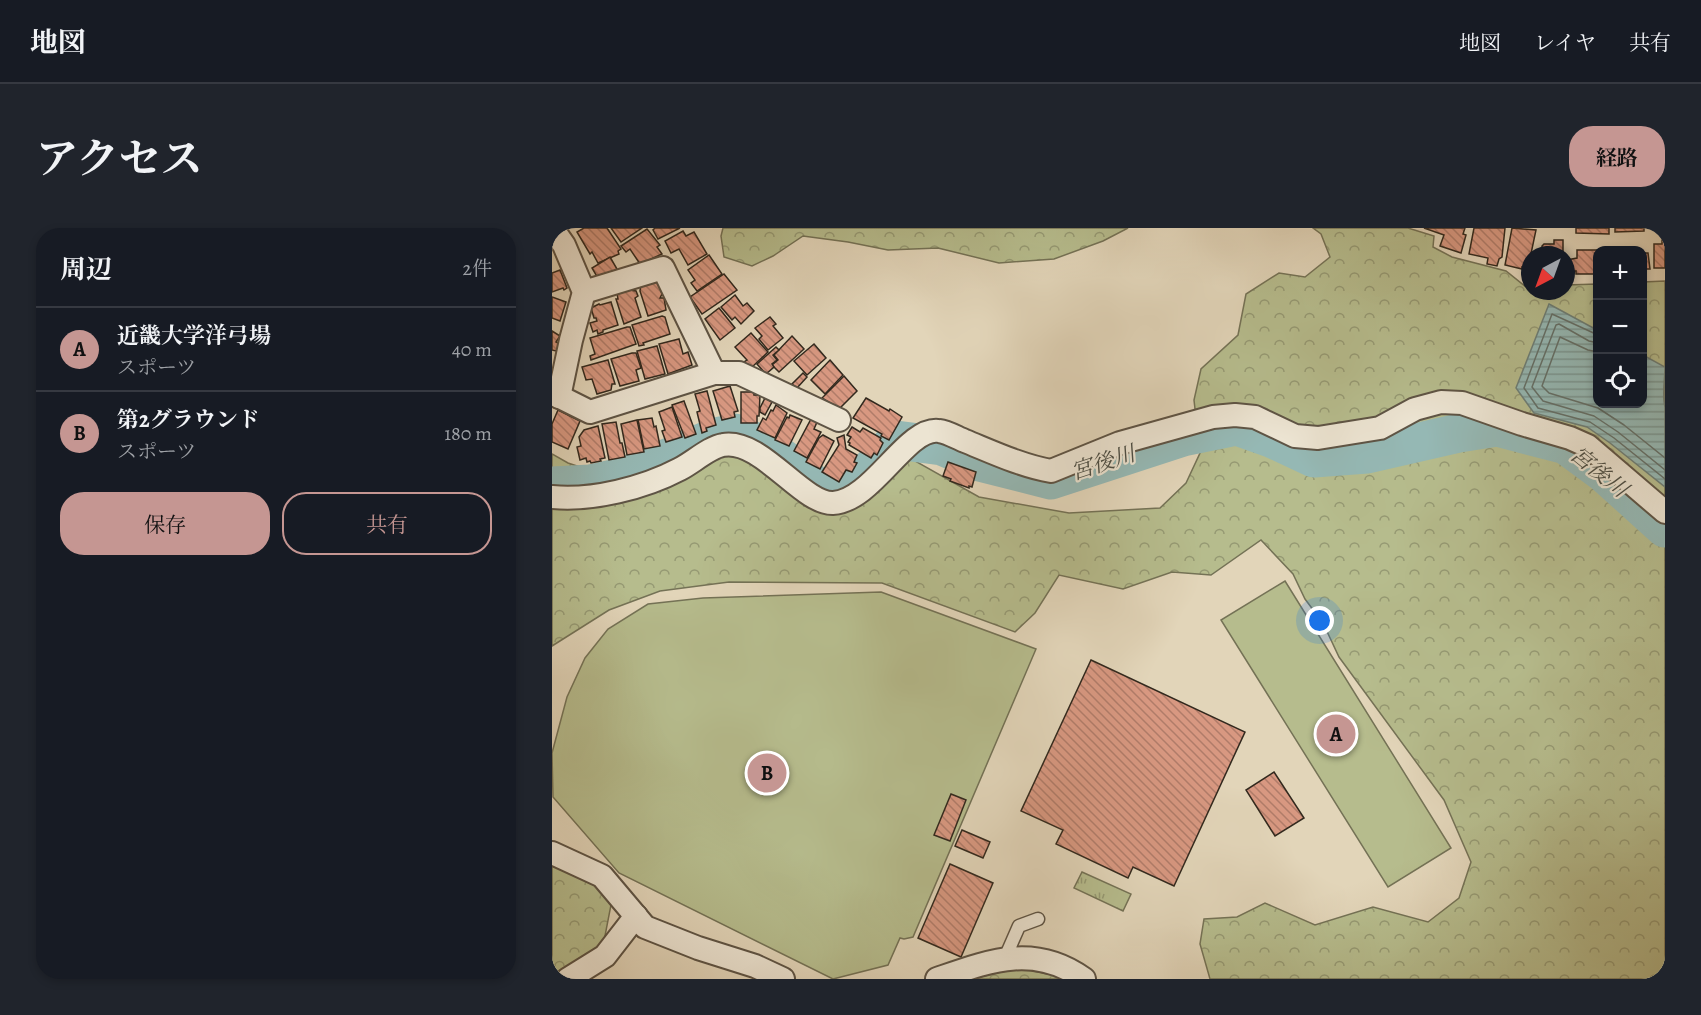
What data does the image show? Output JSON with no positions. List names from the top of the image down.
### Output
{
  "water": ["宮後川"],
  "north": "bottom left",
  "page": {
    "header": "地図",
    "nav": ["地図", "レイヤ", "共有"],
    "title": "アクセス",
    "buttons": [
      "経路",
      ["保存", "共有"]
    ],
    "heading": ["周辺", "2件"],
    "map_buttons": ["+", "−"],
    "list": [
      {
        "mark": "A",
        "name": "近畿大学洋弓場",
        "note": "スポーツ",
        "value": "40 m"
      },
      {
        "mark": "B",
        "name": "第2グラウンド",
        "note": "スポーツ",
        "value": "180 m"
      }
    ],
    "pins": ["A", "B"]
  }
}
